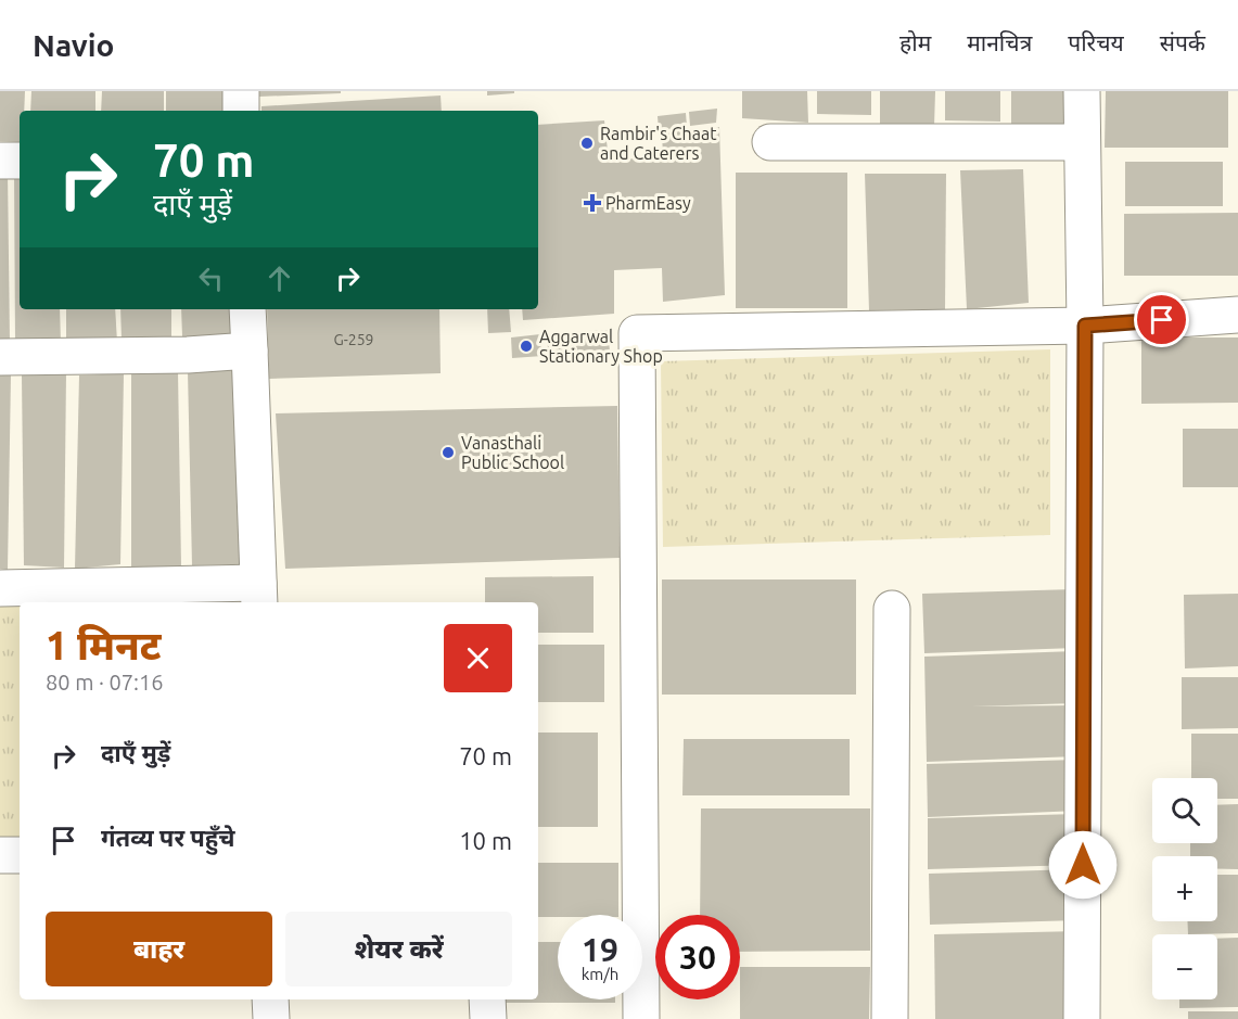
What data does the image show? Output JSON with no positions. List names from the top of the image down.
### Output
{
  "places": {
    "other": ["Rambir's Chaat and Caterers", "Aggarwal Stationary Shop", "Vanasthali Public School"],
    "health": ["PharmEasy"]
  },
  "house_numbers": ["G-259"],
  "page": {
    "header": "Navio",
    "nav": [
      "होम",
      "मानचित्र",
      "परिचय",
      "संपर्क"
    ],
    "turn": ["70 m", "दाएँ मुड़ें"],
    "heading": ["1 मिनट", "80 m · 07:16"],
    "list": [
      {
        "name": "दाएँ मुड़ें",
        "value": "70 m"
      },
      {
        "name": "गंतव्य पर पहुँचे",
        "value": "10 m"
      }
    ],
    "map_buttons": ["+", "−"],
    "buttons": ["बाहर", "शेयर करें"],
    "speed": "19 km/h",
    "limit": "30"
  }
}
